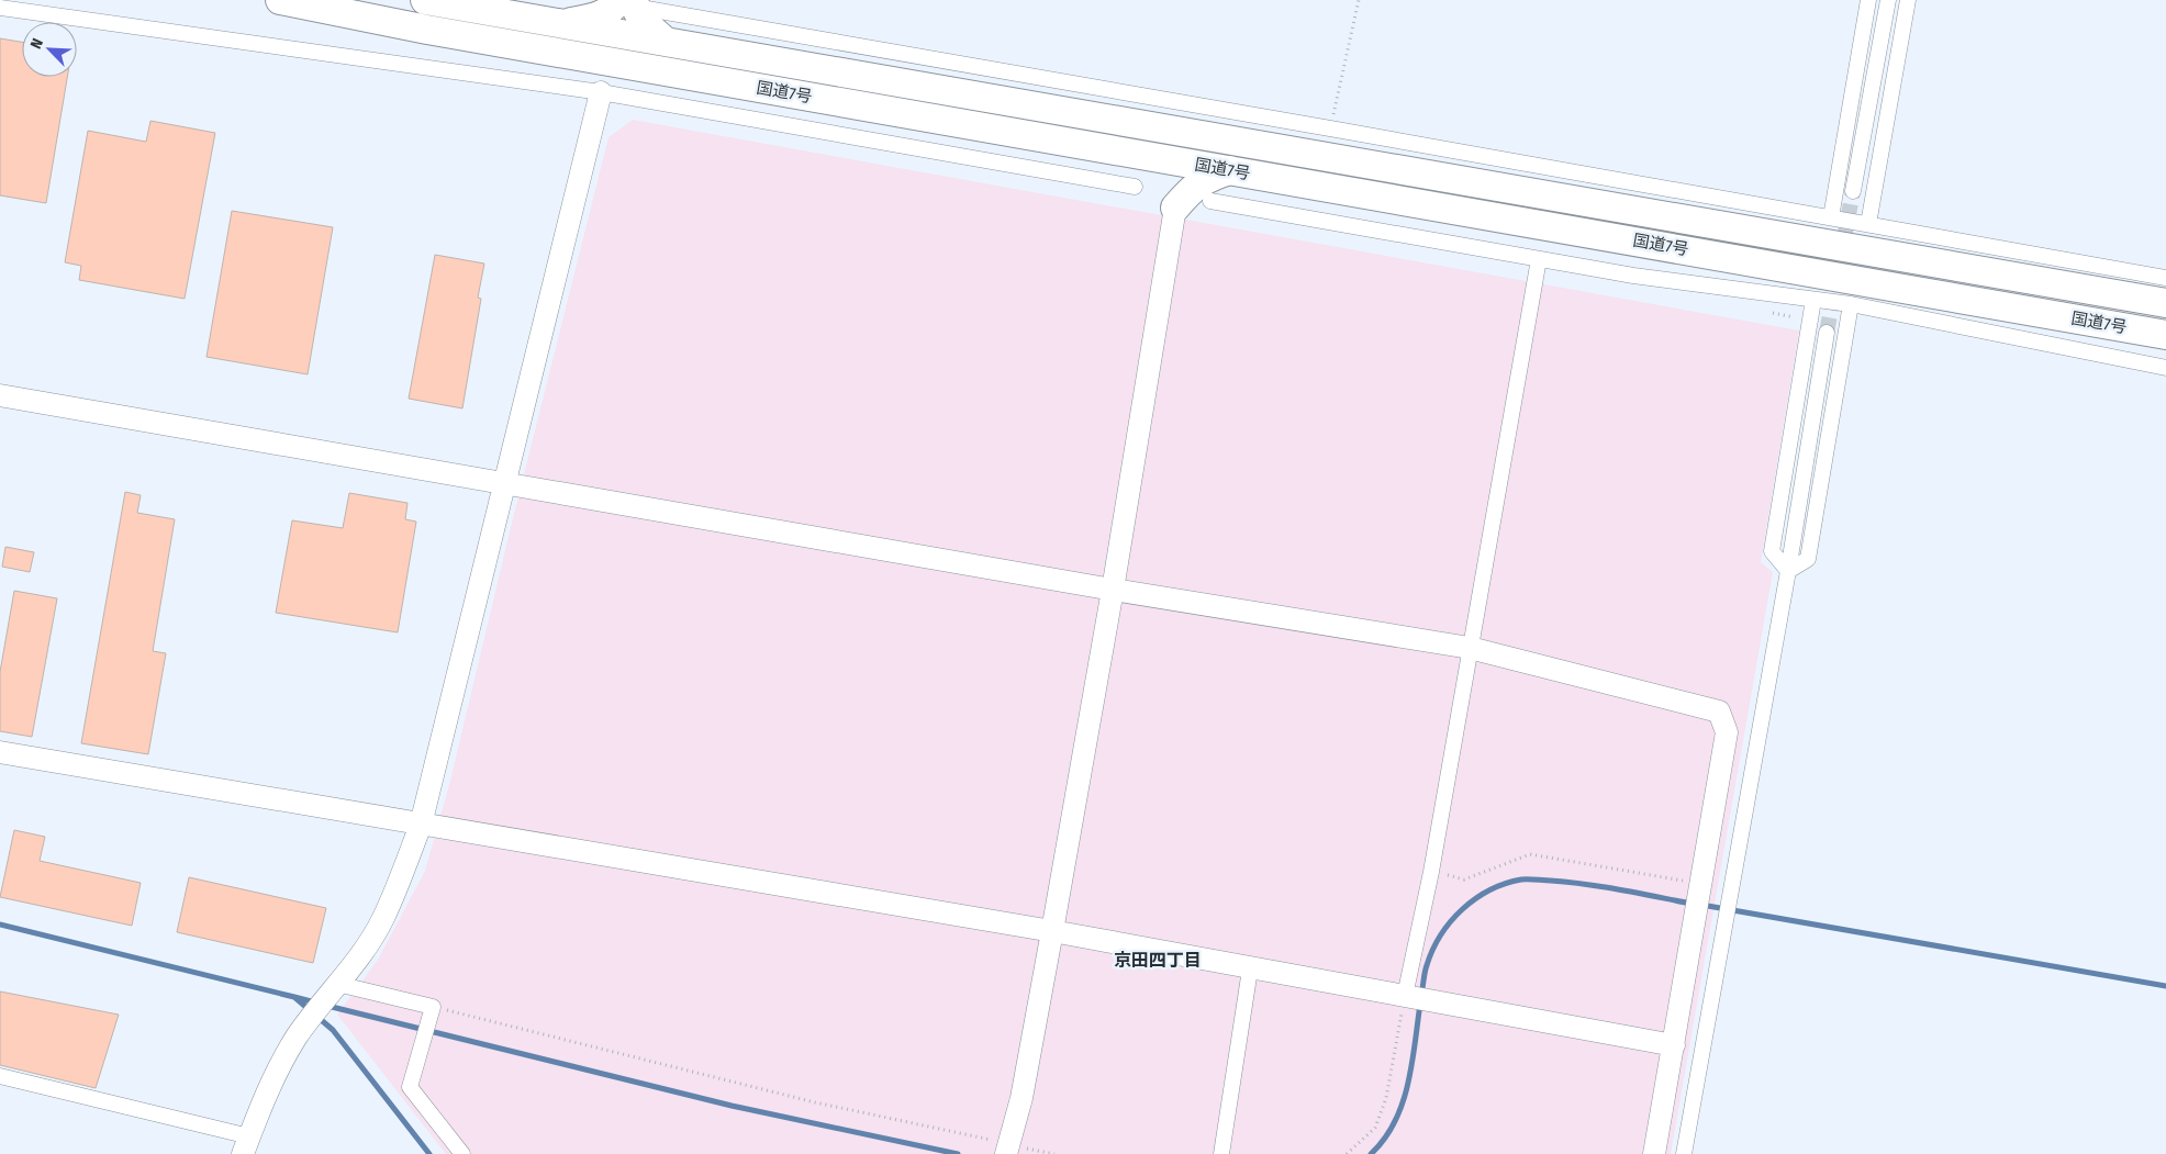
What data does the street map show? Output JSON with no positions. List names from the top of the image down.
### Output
{
  "streets": {
    "highway": ["国道7号"]
  },
  "districts": ["京田四丁目"],
  "north": "top left"
}
